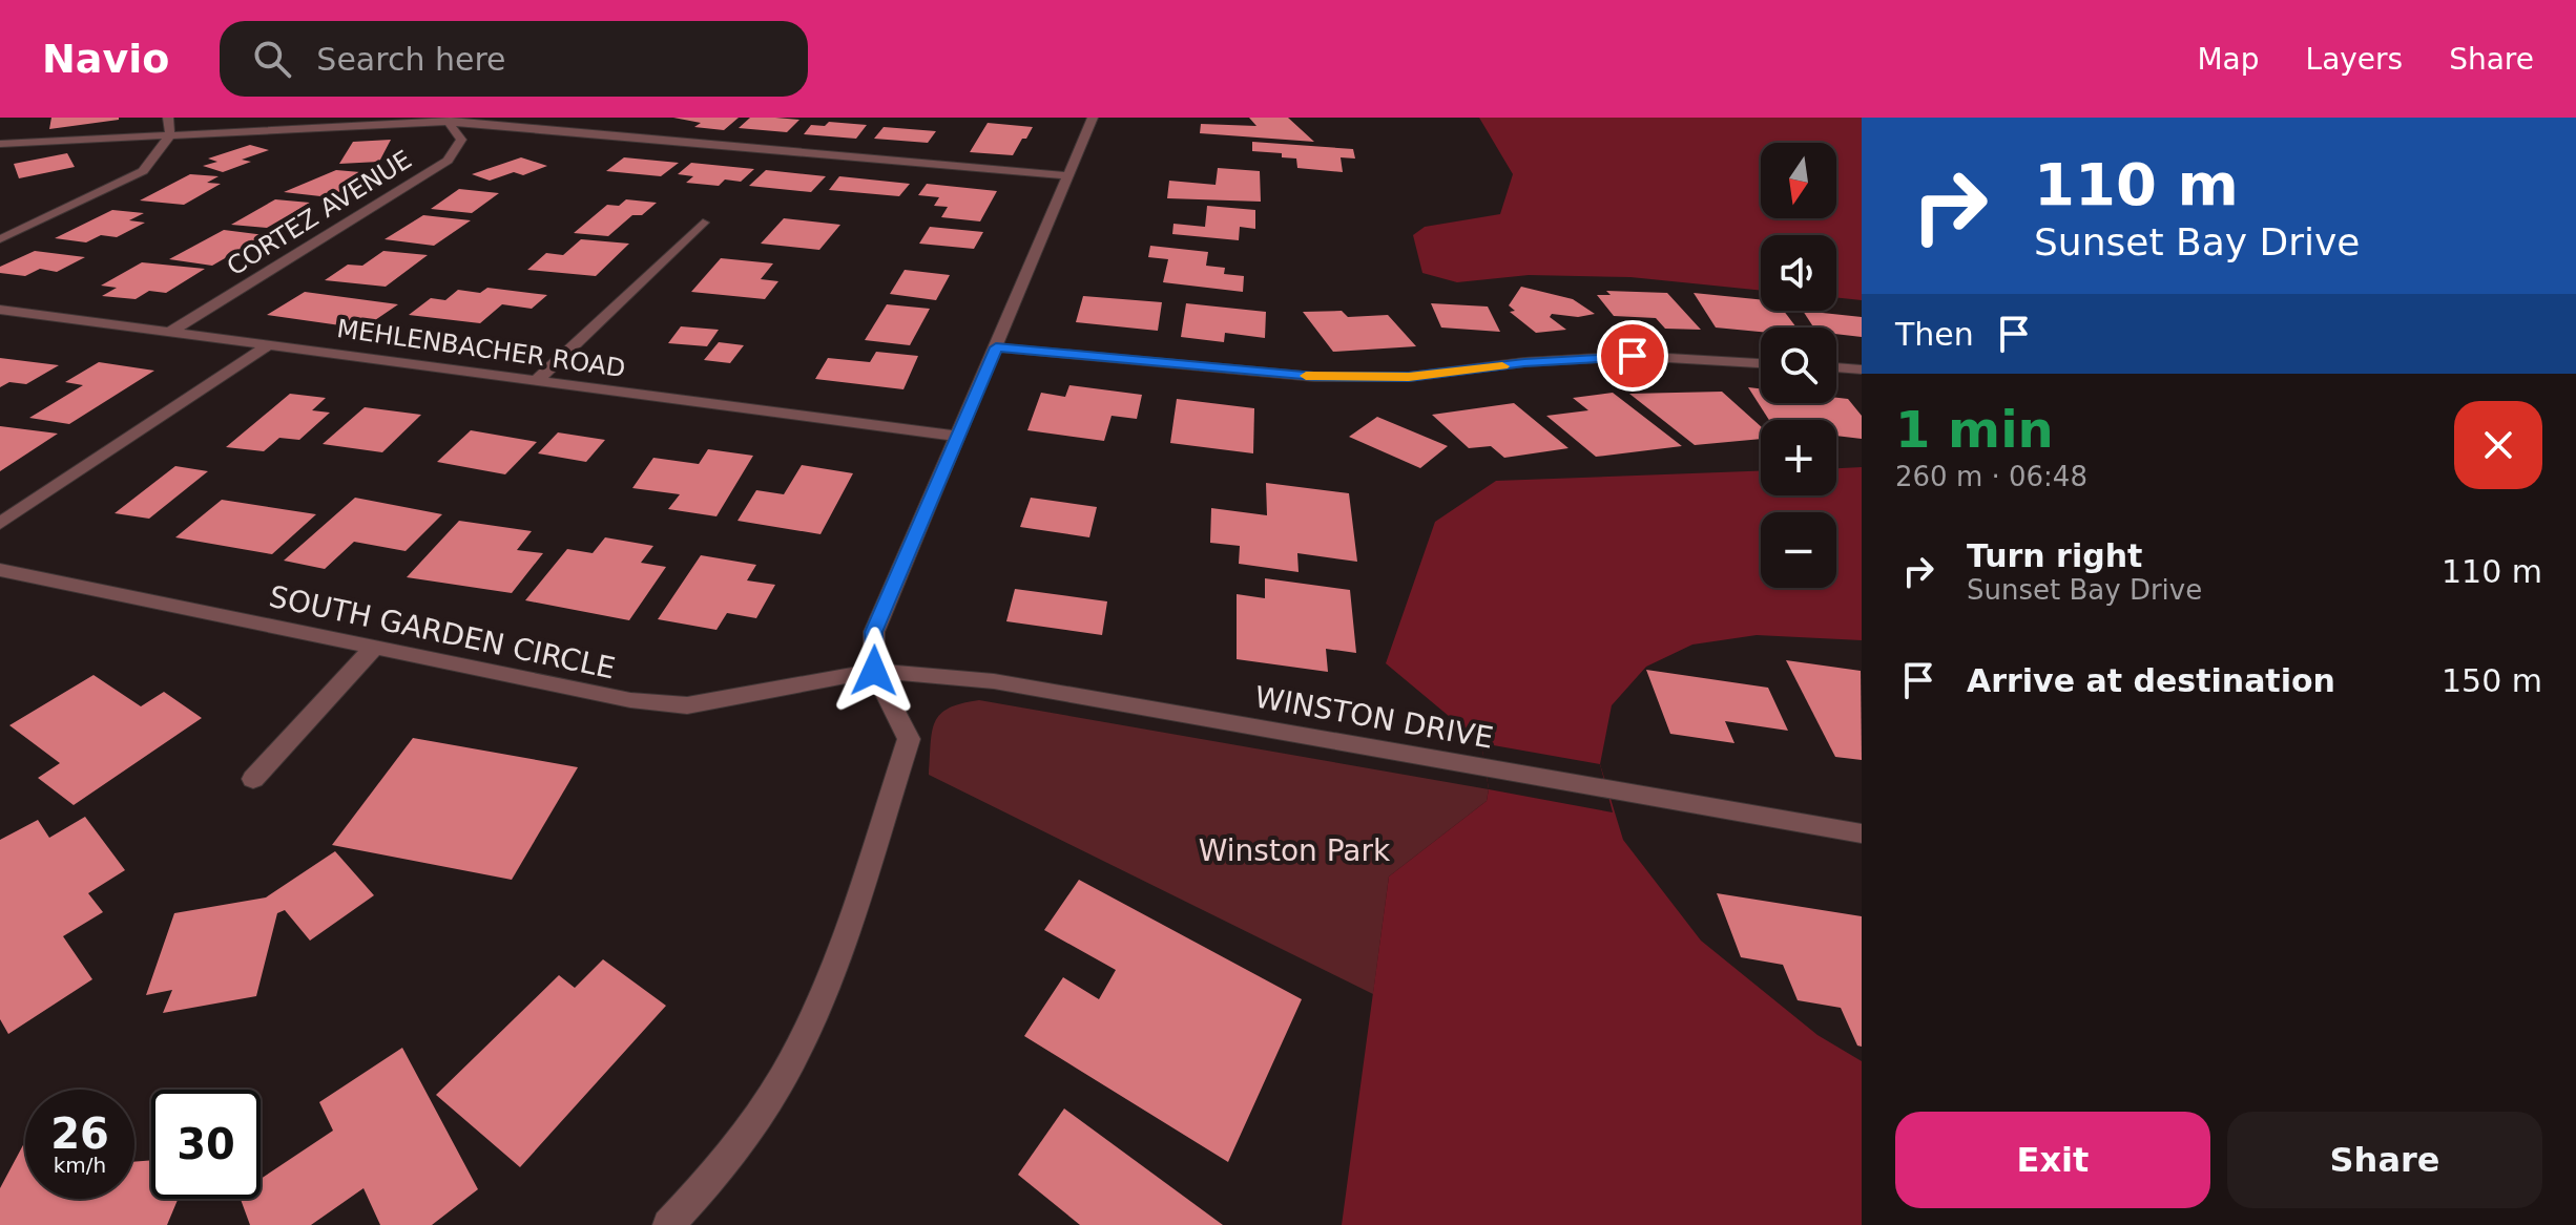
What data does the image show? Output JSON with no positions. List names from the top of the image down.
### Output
{
  "streets": {
    "street": [
      "CORTEZ AVENUE",
      "MEHLENBACHER ROAD",
      "SOUTH GARDEN CIRCLE",
      "WINSTON DRIVE"
    ]
  },
  "crossings": [
    ["CORTEZ AVENUE", "MEHLENBACHER ROAD"],
    ["SOUTH GARDEN CIRCLE", "WINSTON DRIVE"]
  ],
  "parks": ["Winston Park"],
  "north": "bottom",
  "page": {
    "header": "Navio",
    "search": "Search here",
    "nav": ["Map", "Layers", "Share"],
    "turn": ["110 m", "Sunset Bay Drive"],
    "map_buttons": ["+", "−"],
    "then": "Then",
    "heading": ["1 min", "260 m · 06:48"],
    "list": [
      {
        "name": "Turn right",
        "note": "Sunset Bay Drive",
        "value": "110 m"
      },
      {
        "name": "Arrive at destination",
        "value": "150 m"
      }
    ],
    "speed": "26 km/h",
    "limit": "30",
    "buttons": ["Exit", "Share"]
  }
}
